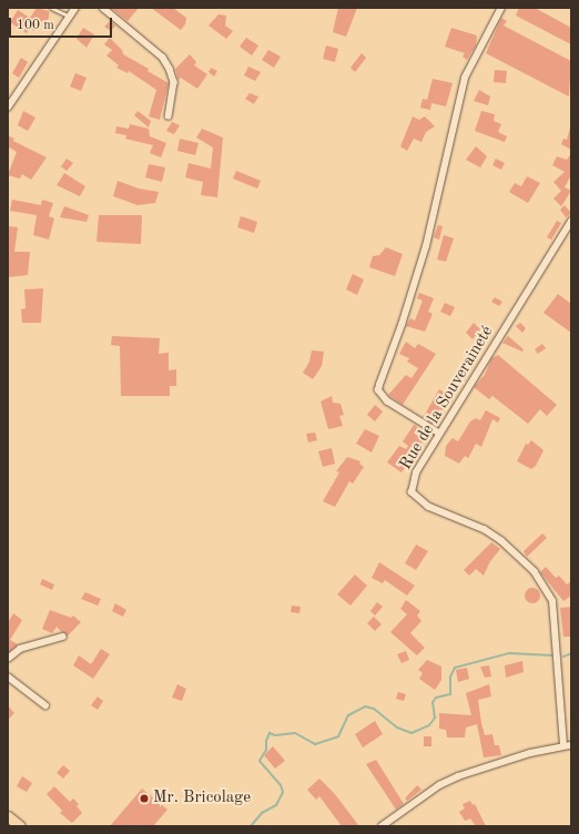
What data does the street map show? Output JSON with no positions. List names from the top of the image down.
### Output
{
  "streets": {
    "street": ["Rue de la Souveraineté"]
  },
  "places": ["Mr. Bricolage"],
  "scale_bar": "100 m"
}
